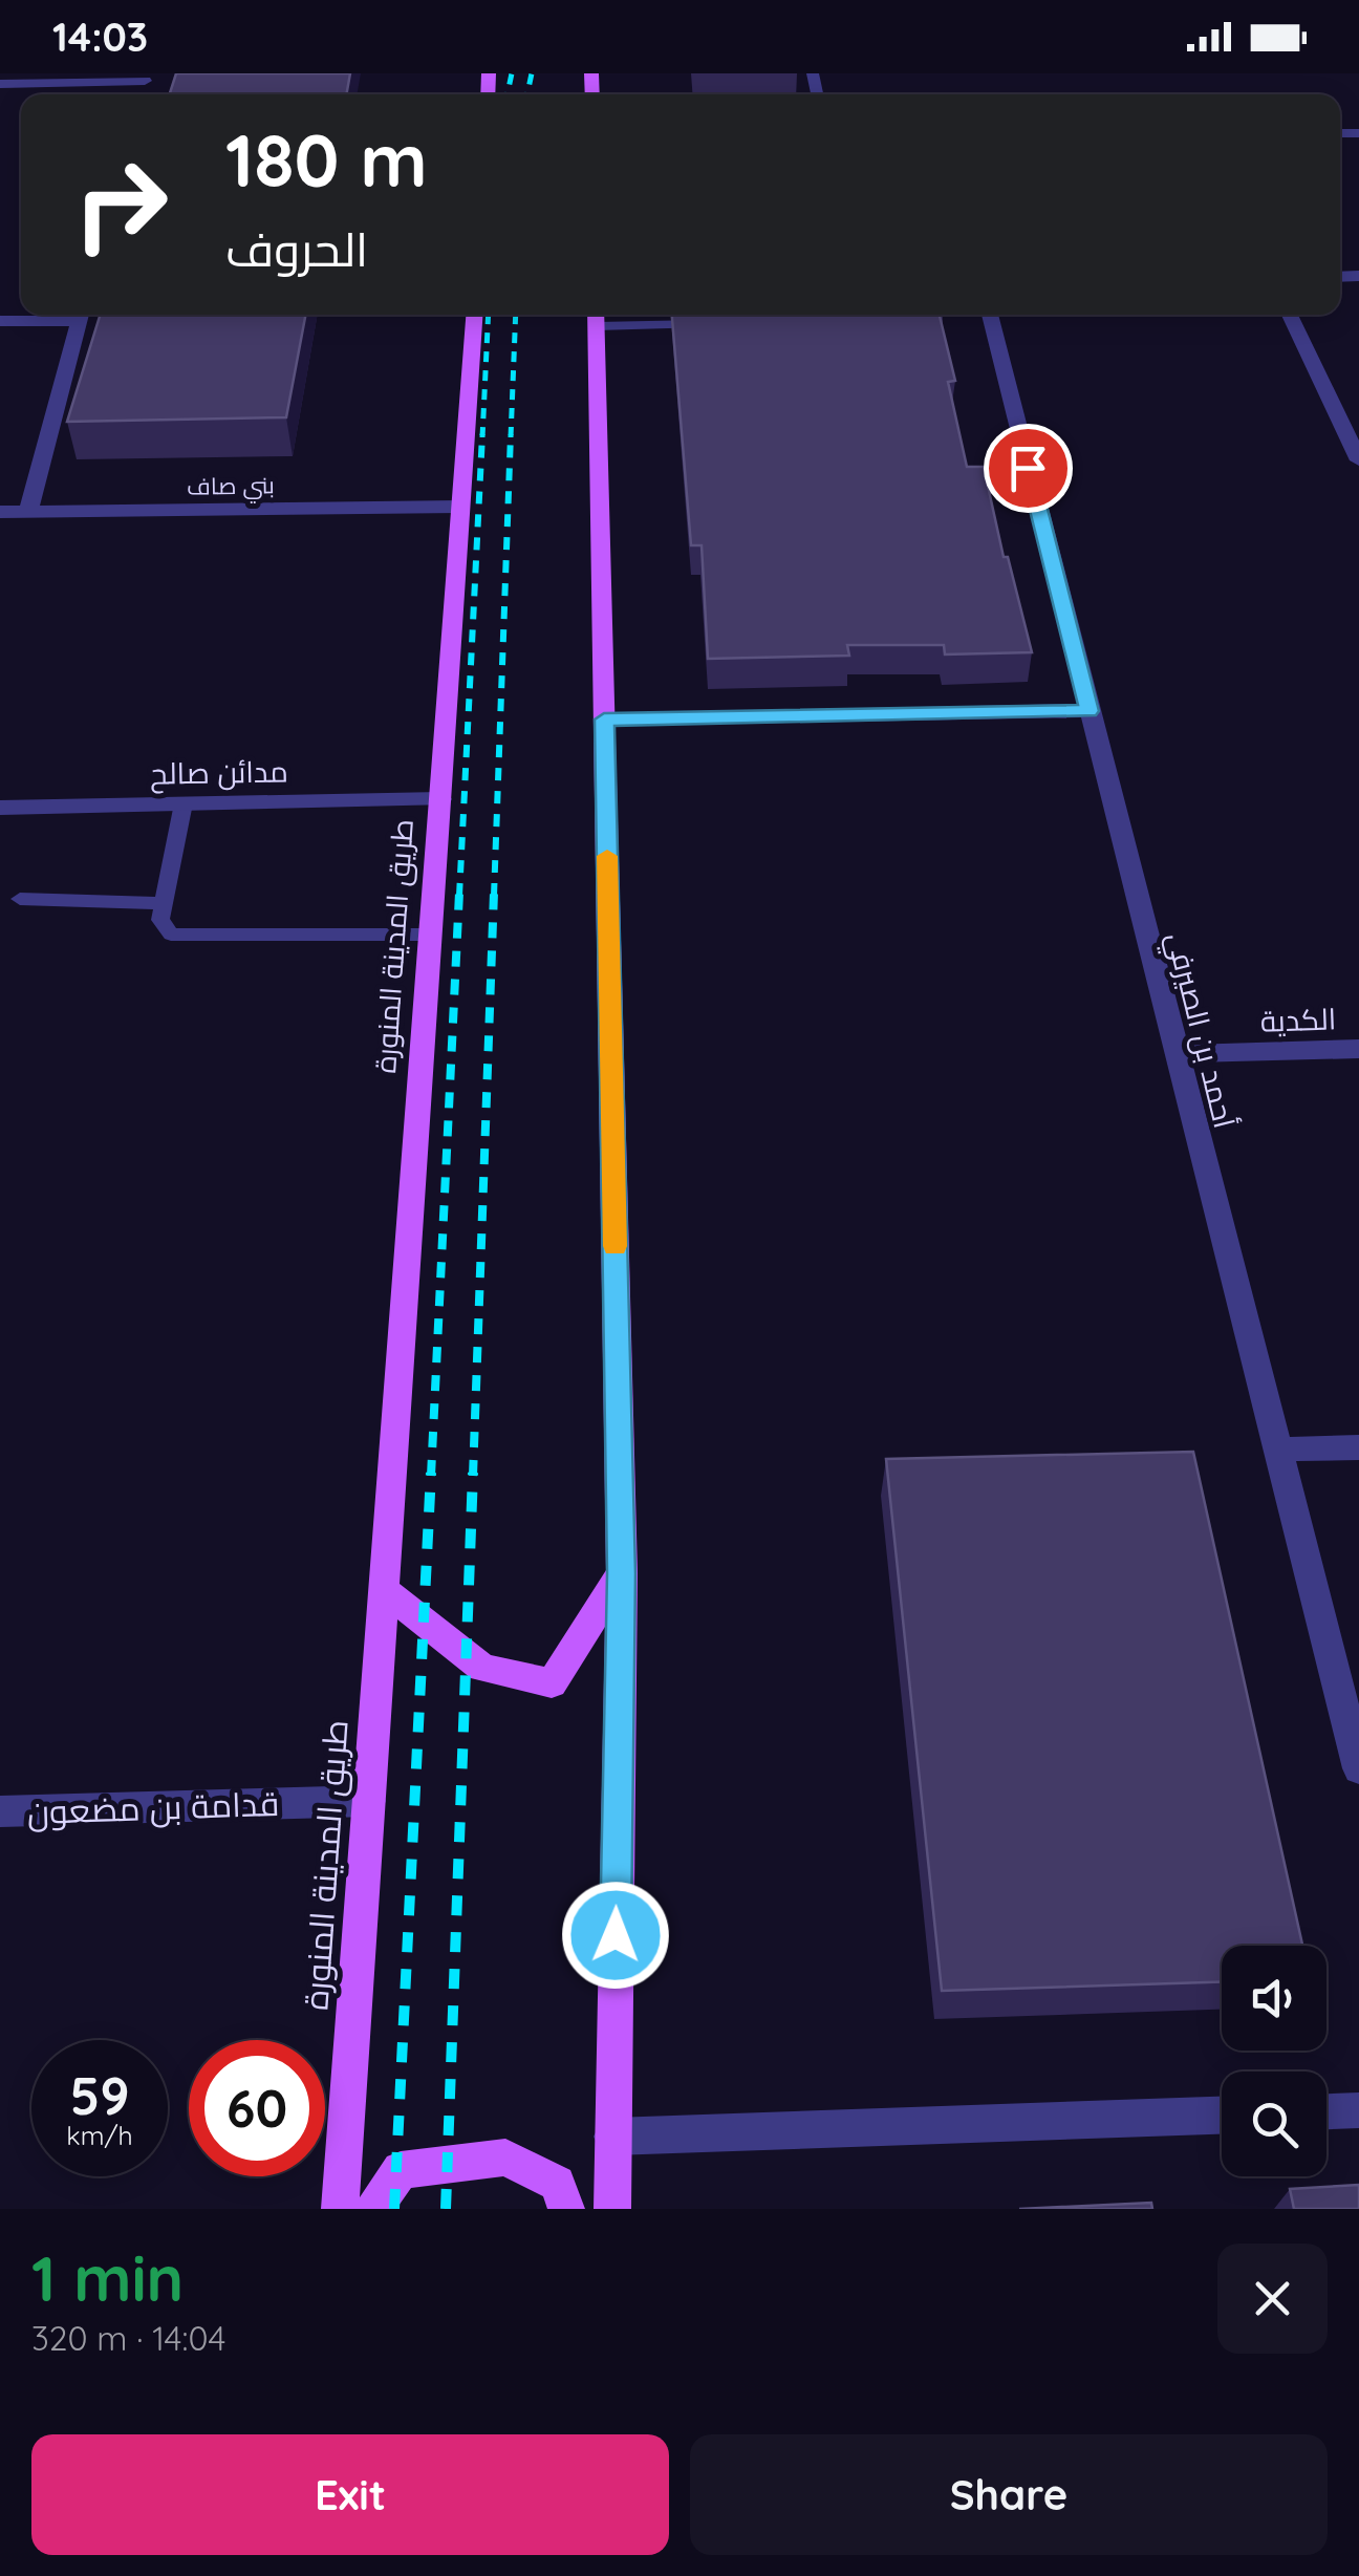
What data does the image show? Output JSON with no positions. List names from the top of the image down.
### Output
{
  "streets": {
    "main road": ["طريق المدينة المنورة"],
    "street": [
      "بني صاف",
      "مدائن صالح",
      "الكدية",
      "أحمد بن الصيرفي",
      "قدامة بن مضعون"
    ]
  },
  "crossings": [
    ["بني صاف", "طريق المدينة المنورة"],
    ["مدائن صالح", "طريق المدينة المنورة"],
    ["طريق المدينة المنورة", "قدامة بن مضعون"],
    ["الكدية", "أحمد بن الصيرفي"]
  ],
  "page": {
    "status": "14:03",
    "turn": ["180 m", "الحروف"],
    "speed": "59 km/h",
    "limit": "60",
    "heading": ["1 min", "320 m · 14:04"],
    "buttons": ["Exit", "Share"]
  }
}
